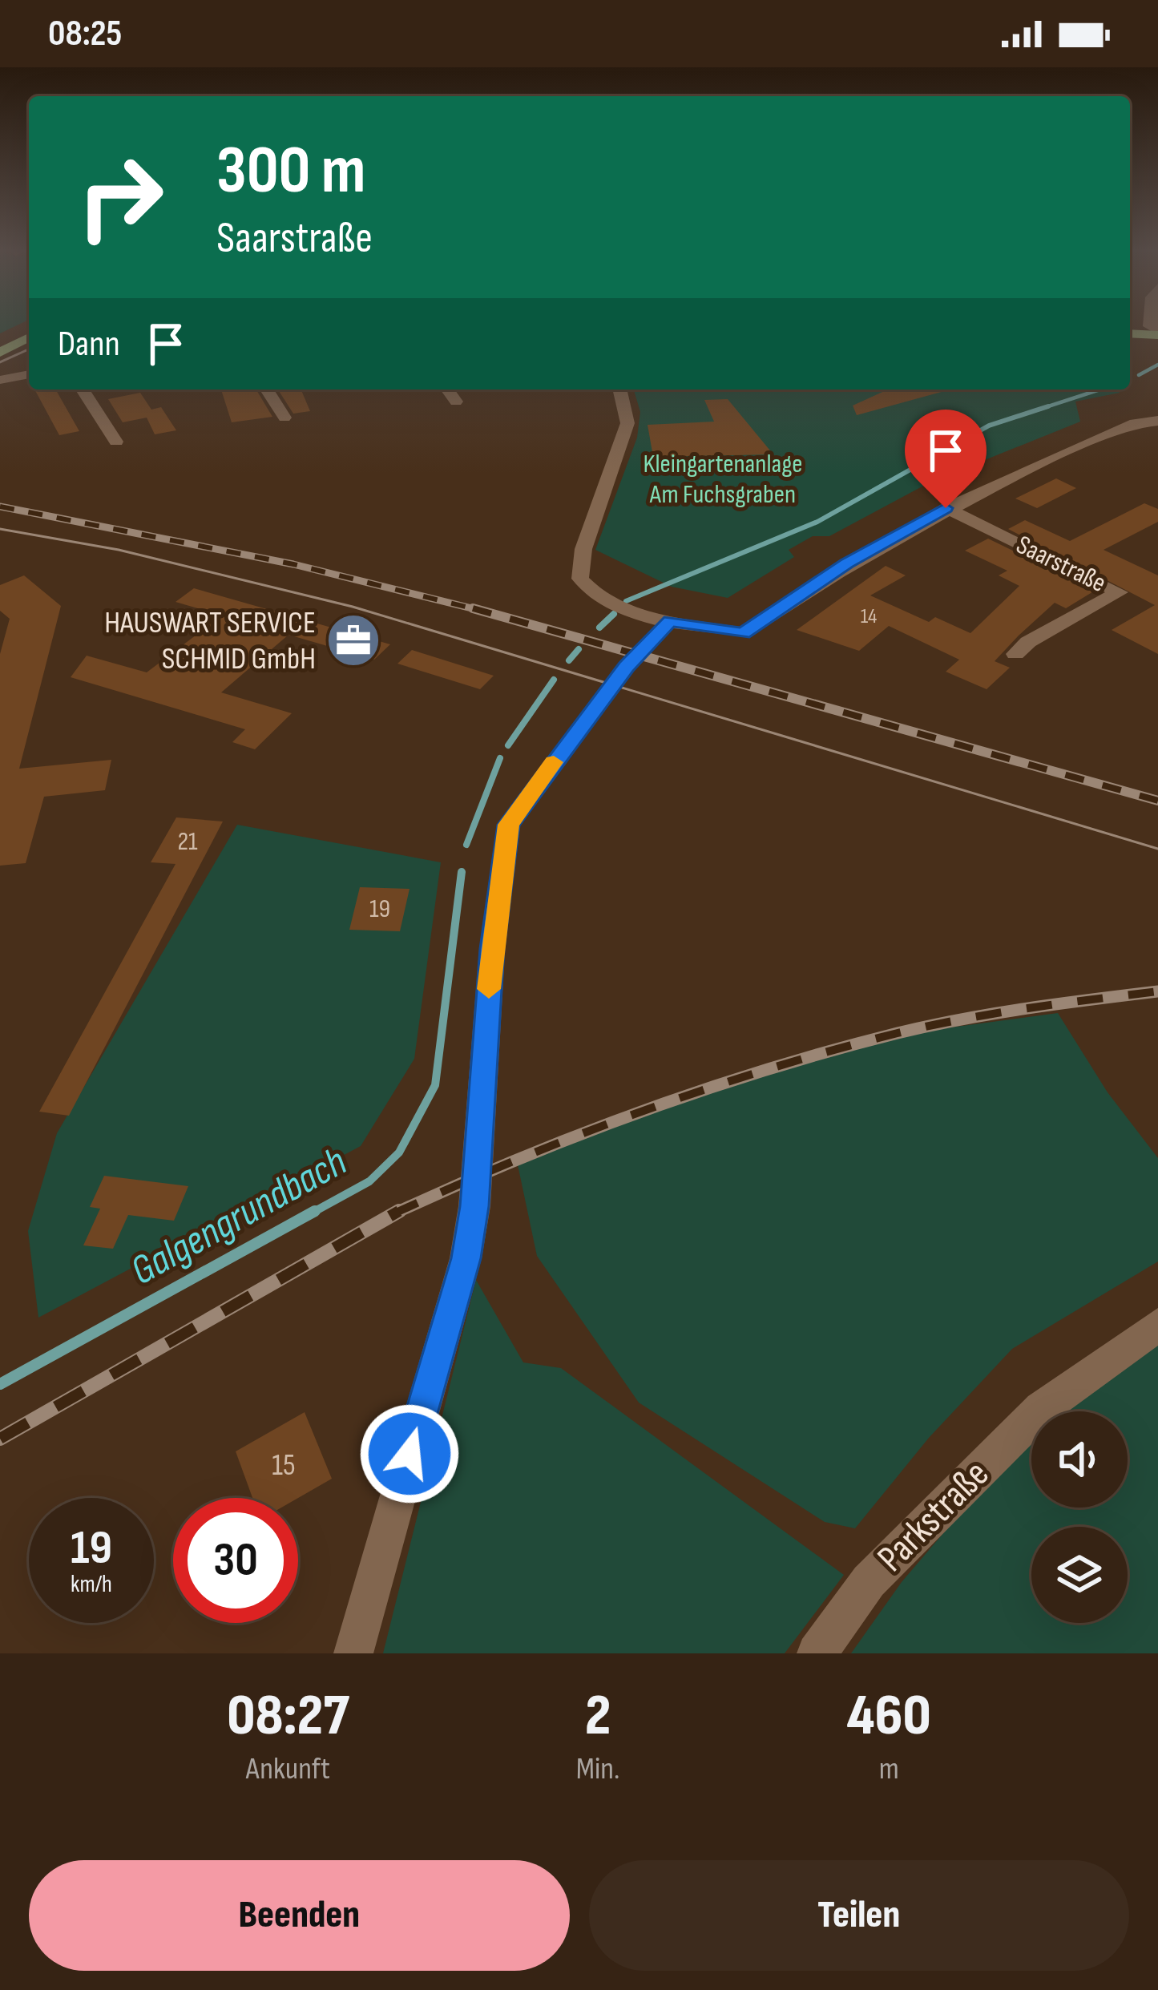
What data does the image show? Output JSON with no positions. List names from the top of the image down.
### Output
{
  "streets": {
    "street": ["Saarstraße", "Parkstraße"]
  },
  "water": ["Galgengrundbach"],
  "parks": ["Kleingartenanlage Am Fuchsgraben"],
  "places": {
    "office": ["HAUSWART SERVICE SCHMID GmbH"]
  },
  "house_numbers": [
    "14",
    "21",
    "19",
    "15"
  ],
  "page": {
    "status": "08:25",
    "turn": ["300 m", "Saarstraße"],
    "then": "Dann",
    "speed": "19 km/h",
    "limit": "30",
    "eta": [
      "08:27",
      "Ankunft",
      "2",
      "Min.",
      "460",
      "m"
    ],
    "buttons": ["Beenden", "Teilen"]
  }
}
